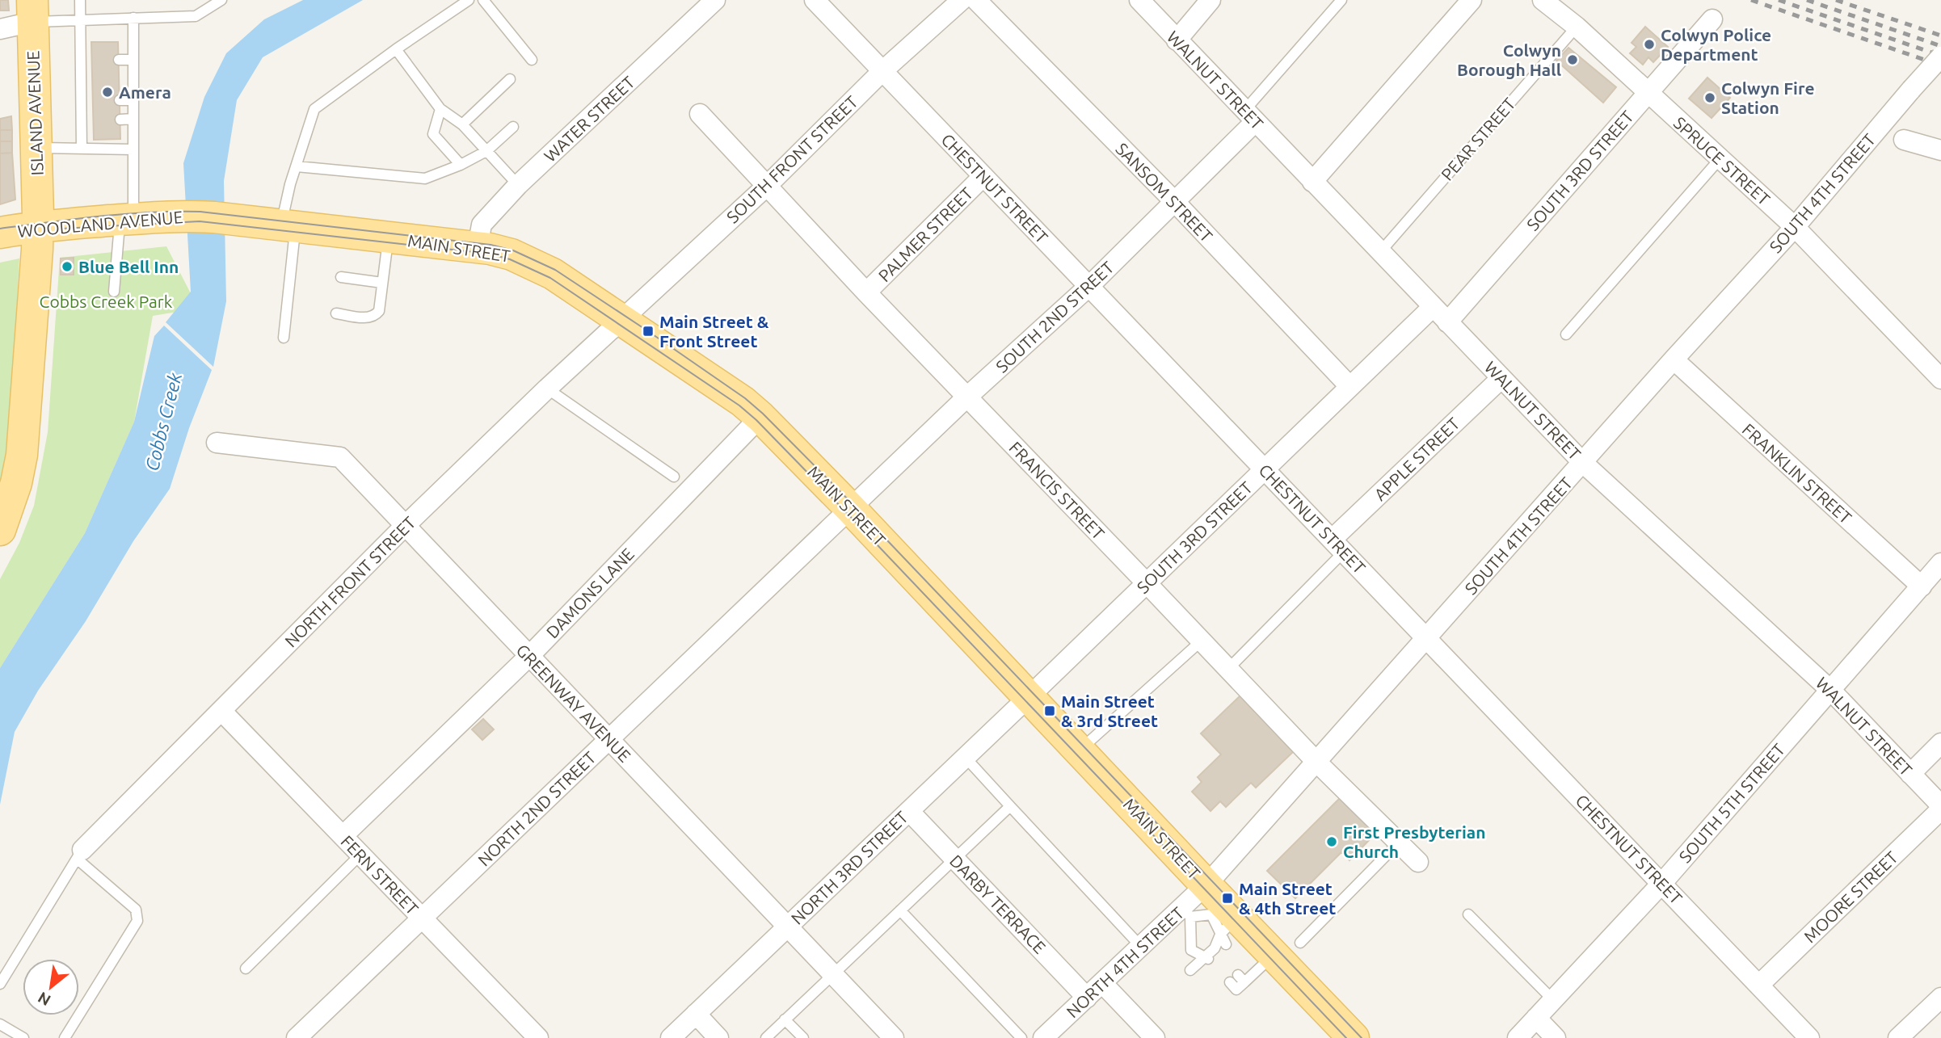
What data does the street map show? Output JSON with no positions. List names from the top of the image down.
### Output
{
  "streets": {
    "main road": ["ISLAND AVENUE", "WOODLAND AVENUE", "MAIN STREET"],
    "street": [
      "WALNUT STREET",
      "WATER STREET",
      "SOUTH FRONT STREET",
      "SPRUCE STREET",
      "SOUTH 3RD STREET",
      "CHESTNUT STREET",
      "SANSOM STREET",
      "SOUTH 4TH STREET",
      "PALMER STREET",
      "SOUTH 2ND STREET",
      "APPLE STREET",
      "FRANKLIN STREET",
      "FRANCIS STREET",
      "NORTH FRONT STREET",
      "DAMONS LANE",
      "GREENWAY AVENUE",
      "SOUTH 5TH STREET",
      "NORTH 2ND STREET",
      "NORTH 3RD STREET",
      "FERN STREET",
      "MOORE STREET",
      "DARBY TERRACE",
      "NORTH 4TH STREET"
    ],
    "lane": ["PEAR STREET"]
  },
  "crossings": [
    ["WALNUT STREET", "PEAR STREET"],
    ["WALNUT STREET", "SOUTH 3RD STREET"],
    ["WALNUT STREET", "SOUTH 4TH STREET"],
    ["WALNUT STREET", "SOUTH 2ND STREET"],
    ["WALNUT STREET", "APPLE STREET"],
    ["WALNUT STREET", "SOUTH 5TH STREET"],
    ["WALNUT STREET", "MOORE STREET"],
    ["ISLAND AVENUE", "WOODLAND AVENUE"],
    ["WATER STREET", "MAIN STREET"],
    ["PEAR STREET", "SPRUCE STREET"],
    ["SOUTH FRONT STREET", "CHESTNUT STREET"],
    ["SOUTH FRONT STREET", "MAIN STREET"],
    ["SOUTH FRONT STREET", "FRANCIS STREET"],
    ["SOUTH FRONT STREET", "NORTH FRONT STREET"],
    ["SPRUCE STREET", "SOUTH 3RD STREET"],
    ["SPRUCE STREET", "SOUTH 4TH STREET"],
    ["SOUTH 3RD STREET", "CHESTNUT STREET"],
    ["SOUTH 3RD STREET", "SANSOM STREET"],
    ["SOUTH 3RD STREET", "MAIN STREET"],
    ["SOUTH 3RD STREET", "FRANCIS STREET"],
    ["SOUTH 3RD STREET", "NORTH 3RD STREET"],
    ["CHESTNUT STREET", "SOUTH 4TH STREET"],
    ["CHESTNUT STREET", "PALMER STREET"],
    ["CHESTNUT STREET", "SOUTH 2ND STREET"],
    ["CHESTNUT STREET", "APPLE STREET"],
    ["CHESTNUT STREET", "SOUTH 5TH STREET"],
    ["CHESTNUT STREET", "MOORE STREET"],
    ["SANSOM STREET", "SOUTH 2ND STREET"],
    ["SOUTH 4TH STREET", "MAIN STREET"],
    ["SOUTH 4TH STREET", "FRANKLIN STREET"],
    ["SOUTH 4TH STREET", "FRANCIS STREET"],
    ["SOUTH 4TH STREET", "NORTH 4TH STREET"],
    ["WOODLAND AVENUE", "MAIN STREET"],
    ["PALMER STREET", "FRANCIS STREET"],
    ["MAIN STREET", "SOUTH 2ND STREET"],
    ["MAIN STREET", "NORTH FRONT STREET"],
    ["MAIN STREET", "DAMONS LANE"],
    ["MAIN STREET", "NORTH 2ND STREET"],
    ["MAIN STREET", "NORTH 3RD STREET"],
    ["MAIN STREET", "NORTH 4TH STREET"],
    ["SOUTH 2ND STREET", "FRANCIS STREET"],
    ["SOUTH 2ND STREET", "NORTH 2ND STREET"],
    ["FRANKLIN STREET", "SOUTH 5TH STREET"],
    ["NORTH FRONT STREET", "GREENWAY AVENUE"],
    ["NORTH FRONT STREET", "FERN STREET"],
    ["DAMONS LANE", "GREENWAY AVENUE"],
    ["DAMONS LANE", "FERN STREET"],
    ["GREENWAY AVENUE", "NORTH 2ND STREET"],
    ["GREENWAY AVENUE", "NORTH 3RD STREET"],
    ["NORTH 2ND STREET", "FERN STREET"],
    ["NORTH 3RD STREET", "DARBY TERRACE"],
    ["DARBY TERRACE", "NORTH 4TH STREET"]
  ],
  "water": ["Cobbs Creek"],
  "parks": ["Cobbs Creek Park"],
  "places": {
    "other": [
      "Colwyn Police Department",
      "Colwyn Borough Hall",
      "Amera",
      "Colwyn Fire Station",
      "Blue Bell Inn",
      "First Presbyterian Church"
    ],
    "transit": ["Main Street & Front Street", "Main Street & 3rd Street", "Main Street & 4th Street"]
  },
  "north": "bottom left"
}
